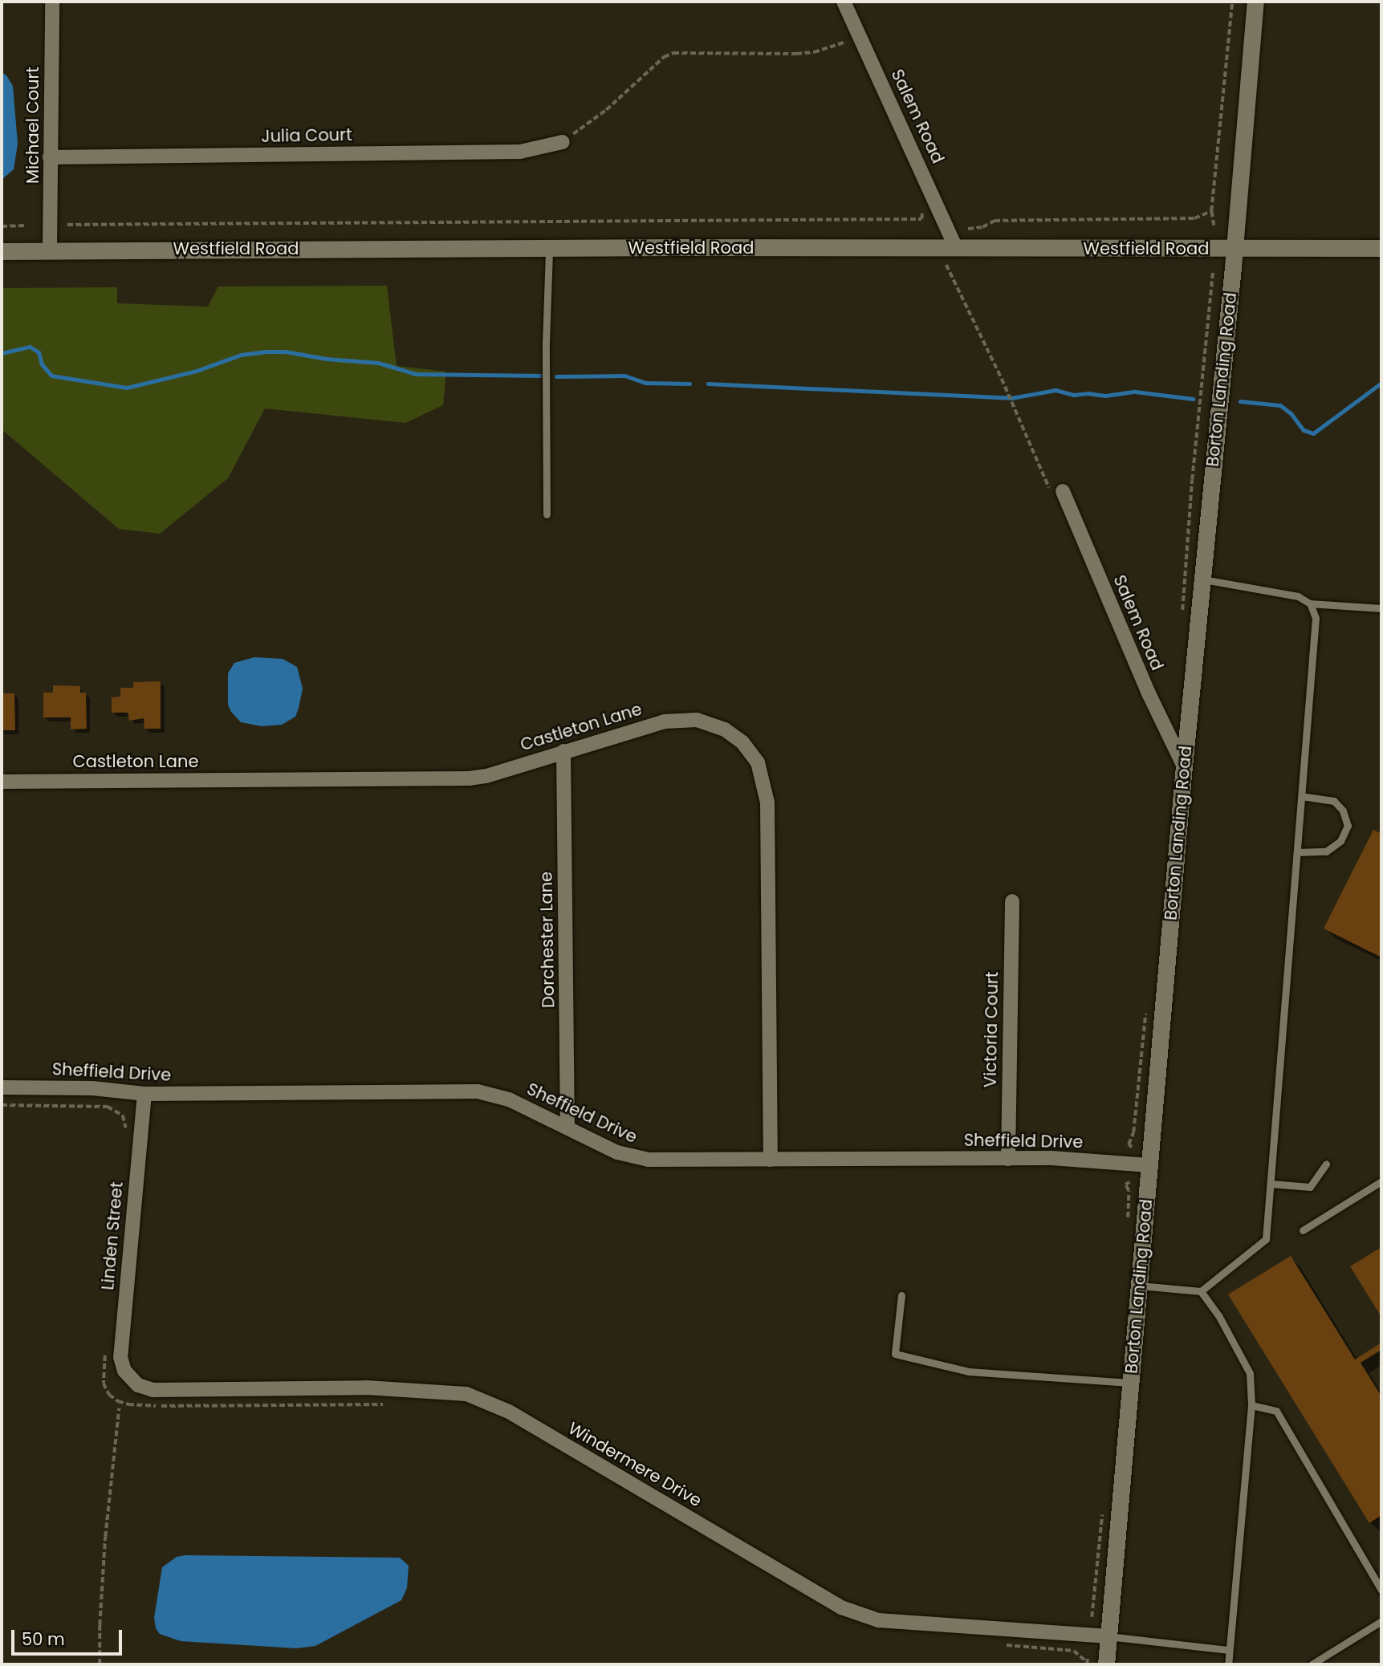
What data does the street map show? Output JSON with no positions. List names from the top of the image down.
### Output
{
  "streets": {
    "street": [
      "Salem Road",
      "Michael Court",
      "Julia Court",
      "Westfield Road",
      "Borton Landing Road",
      "Castleton Lane",
      "Dorchester Lane",
      "Victoria Court",
      "Sheffield Drive",
      "Linden Street",
      "Windermere Drive"
    ]
  },
  "crossings": [
    ["Salem Road", "Westfield Road"],
    ["Salem Road", "Borton Landing Road"],
    ["Michael Court", "Julia Court"],
    ["Michael Court", "Westfield Road"],
    ["Westfield Road", "Borton Landing Road"],
    ["Borton Landing Road", "Sheffield Drive"],
    ["Borton Landing Road", "Windermere Drive"],
    ["Castleton Lane", "Dorchester Lane"],
    ["Castleton Lane", "Sheffield Drive"],
    ["Dorchester Lane", "Sheffield Drive"],
    ["Victoria Court", "Sheffield Drive"],
    ["Sheffield Drive", "Linden Street"],
    ["Linden Street", "Windermere Drive"]
  ],
  "scale_bar": "50 m"
}
